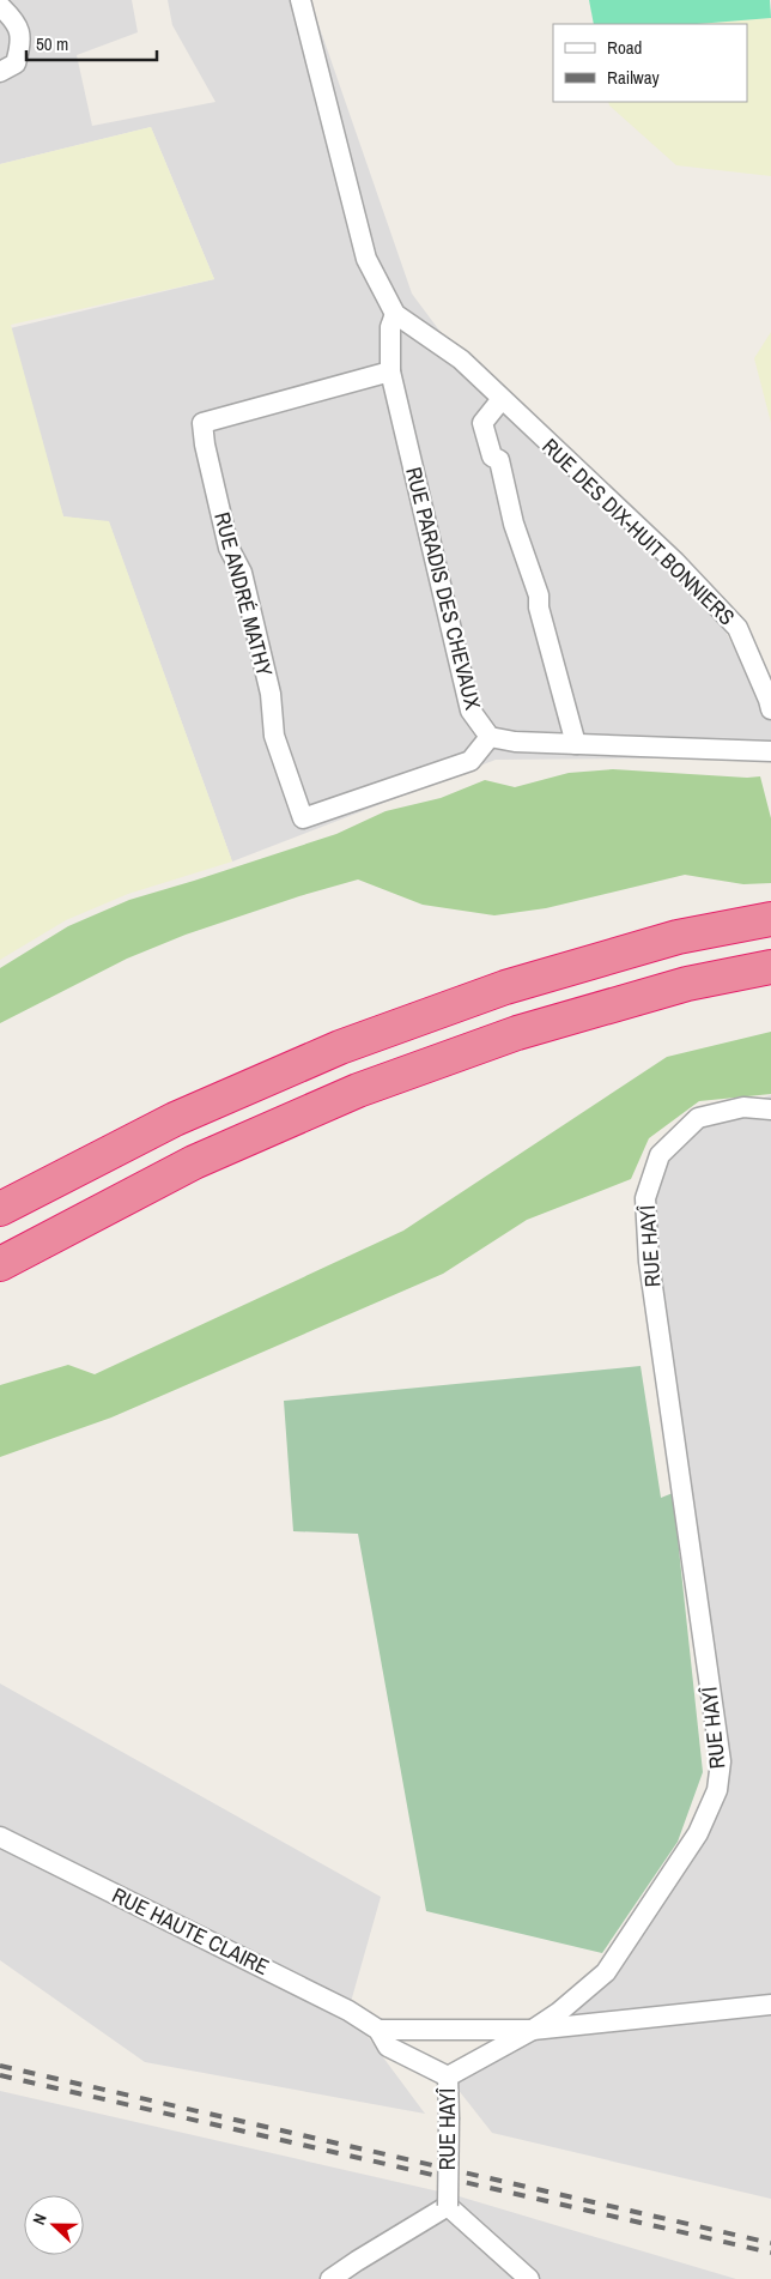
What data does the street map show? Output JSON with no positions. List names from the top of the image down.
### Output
{
  "streets": {
    "street": [
      "RUE DES DIX-HUIT BONNIERS",
      "RUE PARADIS DES CHEVAUX",
      "RUE ANDRÉ MATHY",
      "RUE HAYÎ",
      "RUE HAUTE CLAIRE"
    ]
  },
  "crossings": [
    ["RUE PARADIS DES CHEVAUX", "RUE ANDRÉ MATHY"],
    ["RUE HAYÎ", "RUE HAUTE CLAIRE"]
  ],
  "legend": ["Road", "Railway"],
  "scale_bar": "50 m",
  "north": "left"
}
